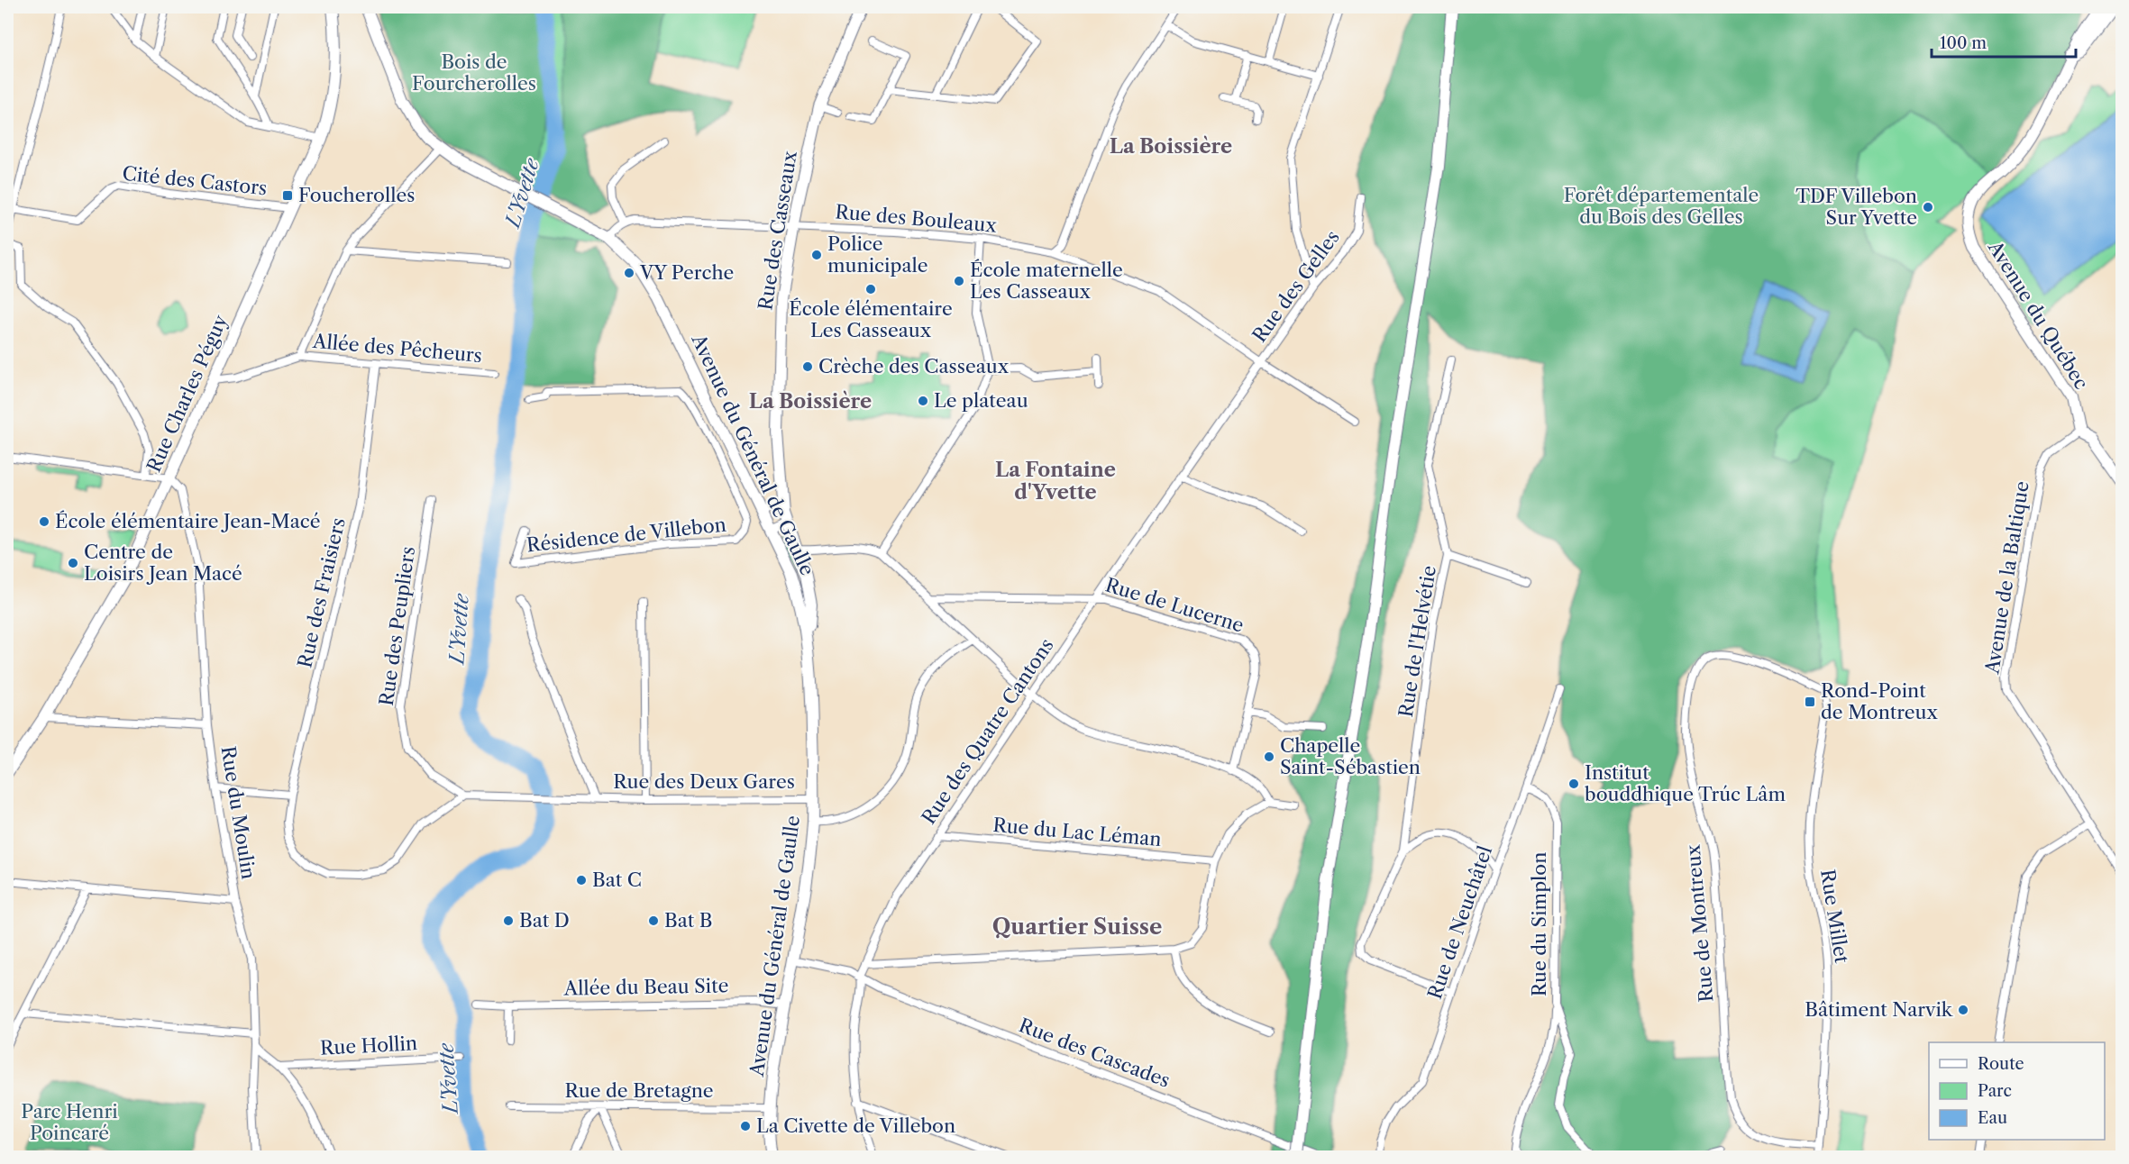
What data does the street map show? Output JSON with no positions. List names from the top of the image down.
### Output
{
  "streets": {
    "main road": [
      "Rue des Casseaux",
      "Avenue du Québec",
      "Rue Charles Péguy",
      "Avenue du Général de Gaulle"
    ],
    "street": [
      "Cité des Castors",
      "Rue des Bouleaux",
      "Rue des Gelles",
      "Allée des Pêcheurs",
      "Résidence de Villebon",
      "Avenue de la Baltique",
      "Rue des Fraisiers",
      "Rue de Lucerne",
      "Rue des Peupliers",
      "Rue de l'Helvétie",
      "Rue des Quatre Cantons",
      "Rue des Deux Gares",
      "Rue du Moulin",
      "Rue du Lac Léman",
      "Rue Millet",
      "Rue de Neuchâtel",
      "Rue de Montreux",
      "Rue du Simplon",
      "Allée du Beau Site",
      "Rue Hollin",
      "Rue des Cascades",
      "Rue de Bretagne"
    ]
  },
  "crossings": [
    ["Cité des Castors", "Rue Charles Péguy"],
    ["Rue des Bouleaux", "Rue des Casseaux"],
    ["Rue des Bouleaux", "Rue des Gelles"],
    ["Rue des Bouleaux", "Rue des Quatre Cantons"],
    ["Rue des Casseaux", "Avenue du Général de Gaulle"],
    ["Rue des Gelles", "Rue des Quatre Cantons"],
    ["Avenue du Québec", "Avenue de la Baltique"],
    ["Allée des Pêcheurs", "Rue des Fraisiers"],
    ["Rue Charles Péguy", "Rue du Moulin"],
    ["Avenue du Général de Gaulle", "Rue des Deux Gares"],
    ["Avenue du Général de Gaulle", "Allée du Beau Site"],
    ["Avenue du Général de Gaulle", "Rue des Cascades"],
    ["Avenue du Général de Gaulle", "Rue de Bretagne"],
    ["Rue des Fraisiers", "Rue des Peupliers"],
    ["Rue des Fraisiers", "Rue des Deux Gares"],
    ["Rue de Lucerne", "Rue des Quatre Cantons"],
    ["Rue des Peupliers", "Rue des Deux Gares"],
    ["Rue de l'Helvétie", "Rue de Neuchâtel"],
    ["Rue des Quatre Cantons", "Rue du Lac Léman"],
    ["Rue des Quatre Cantons", "Rue des Cascades"],
    ["Rue Millet", "Rue de Montreux"],
    ["Rue de Neuchâtel", "Rue du Simplon"]
  ],
  "districts": [
    "La Boissière",
    "La Boissière",
    "La Fontaine d'Yvette",
    "Quartier Suisse"
  ],
  "water": ["L'Yvette"],
  "parks": ["Bois de Fourcherolles", "Forêt départementale du Bois des Gelles", "Parc Henri Poincaré"],
  "places": {
    "transit": ["Foucherolles", "Rond-Point de Montreux"],
    "other": [
      "TDF Villebon Sur Yvette",
      "Police municipale",
      "VY Perche",
      "École maternelle Les Casseaux",
      "École élémentaire Les Casseaux",
      "Crèche des Casseaux",
      "Le plateau",
      "École élémentaire Jean-Macé",
      "Centre de Loisirs Jean Macé",
      "Chapelle Saint-Sébastien",
      "Institut bouddhique Trúc Lâm",
      "Bat C",
      "Bat D",
      "Bat B",
      "Bâtiment Narvik",
      "La Civette de Villebon"
    ]
  },
  "legend": ["Route", "Parc", "Eau"],
  "scale_bar": "100 m"
}
